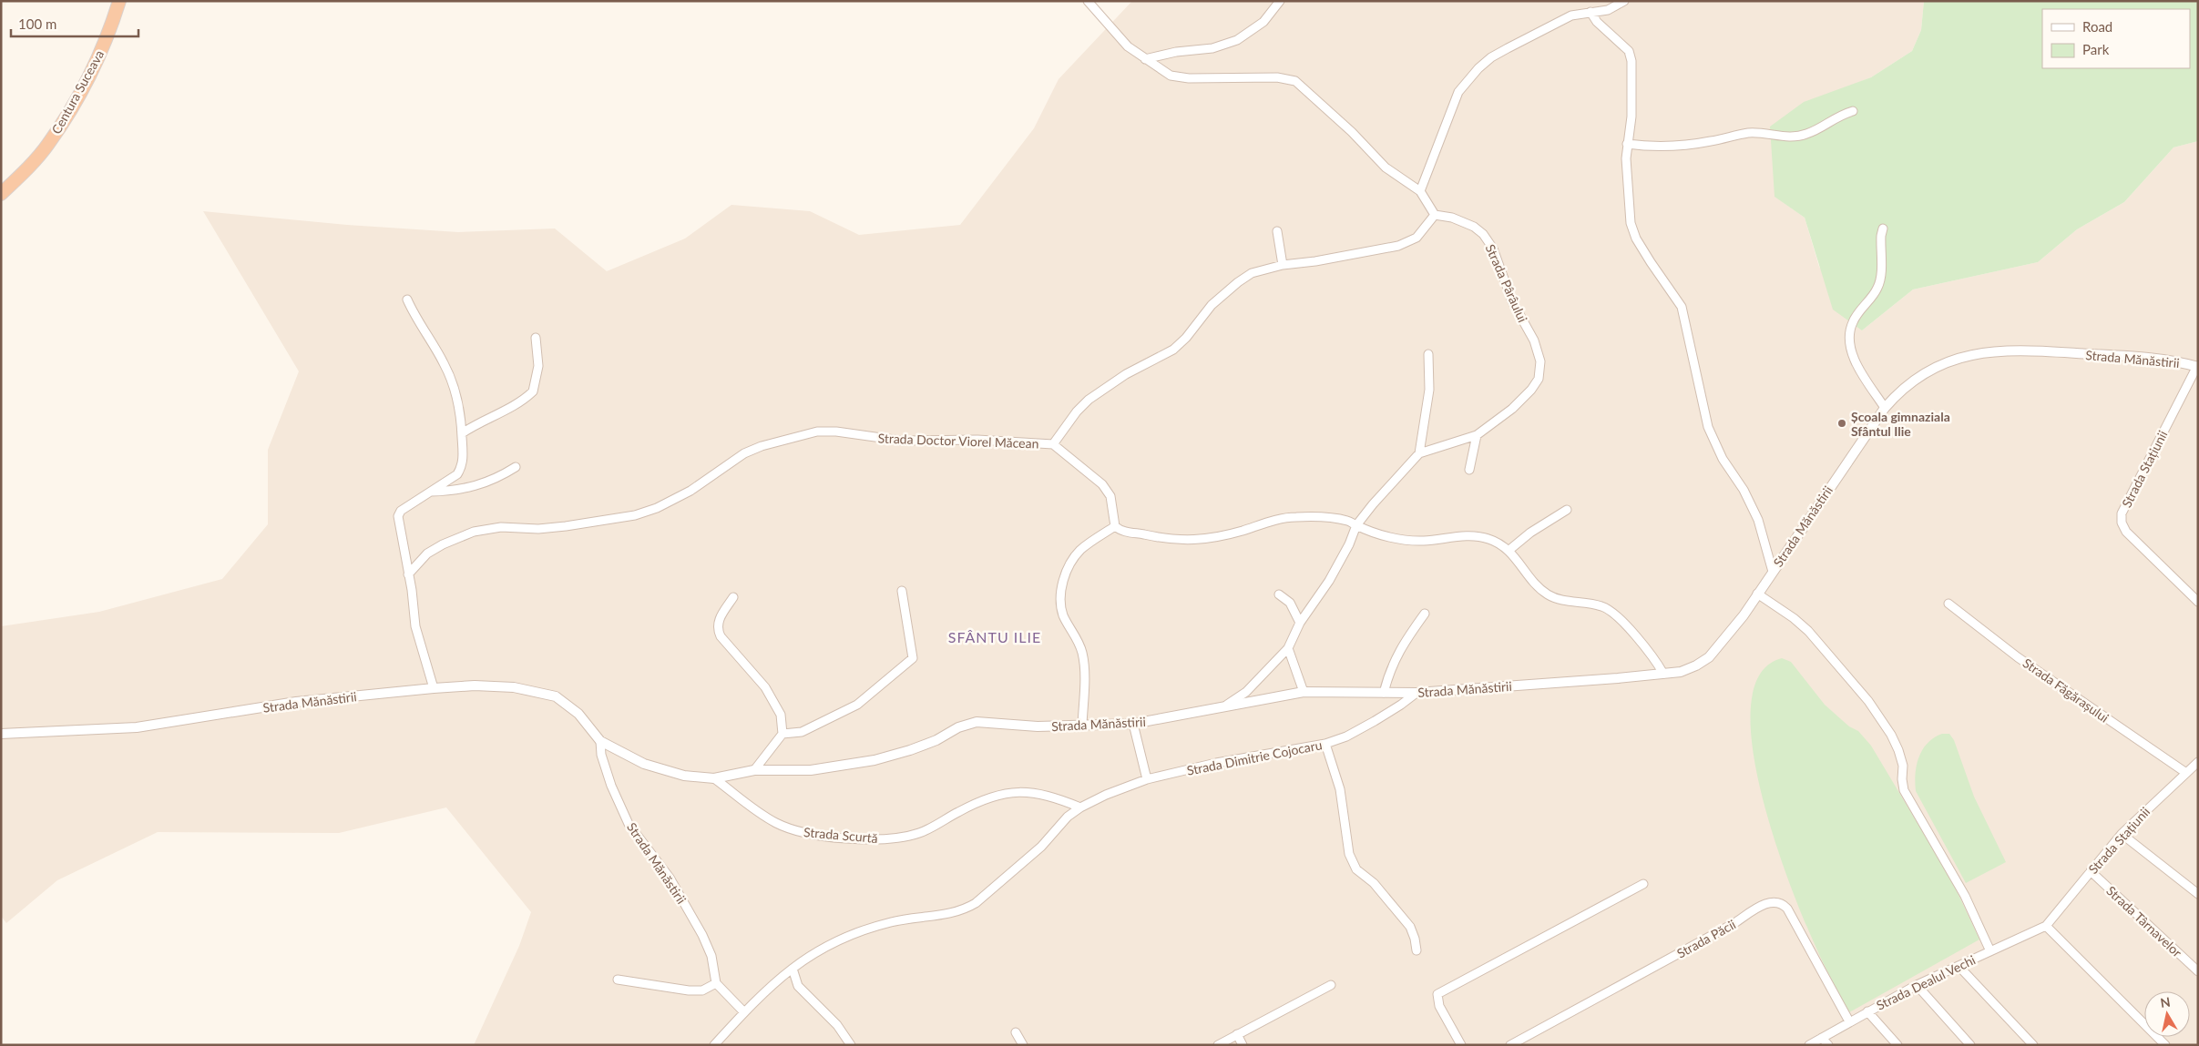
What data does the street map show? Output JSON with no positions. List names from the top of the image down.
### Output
{
  "streets": {
    "highway": ["Centura Suceava"],
    "street": [
      "Strada Pârâului",
      "Strada Mănăstirii",
      "Strada Doctor Viorel Măcean",
      "Strada Stațiunii",
      "Strada Făgărașului",
      "Strada Dimitrie Cojocaru",
      "Strada Scurtă",
      "Strada Târnavelor",
      "Strada Păcii",
      "Strada Dealul Vechi"
    ]
  },
  "crossings": [
    ["Strada Pârâului", "Strada Doctor Viorel Măcean"],
    ["Strada Mănăstirii", "Strada Stațiunii"],
    ["Strada Mănăstirii", "Strada Dimitrie Cojocaru"],
    ["Strada Mănăstirii", "Strada Scurtă"],
    ["Strada Stațiunii", "Strada Făgărașului"],
    ["Strada Stațiunii", "Strada Târnavelor"],
    ["Strada Stațiunii", "Strada Dealul Vechi"],
    ["Strada Dimitrie Cojocaru", "Strada Scurtă"],
    ["Strada Păcii", "Strada Dealul Vechi"]
  ],
  "districts": ["SFÂNTU ILIE"],
  "places": ["Școala gimnaziala Sfântul Ilie"],
  "legend": ["Road", "Park"],
  "scale_bar": "100 m",
  "north": "top"
}
